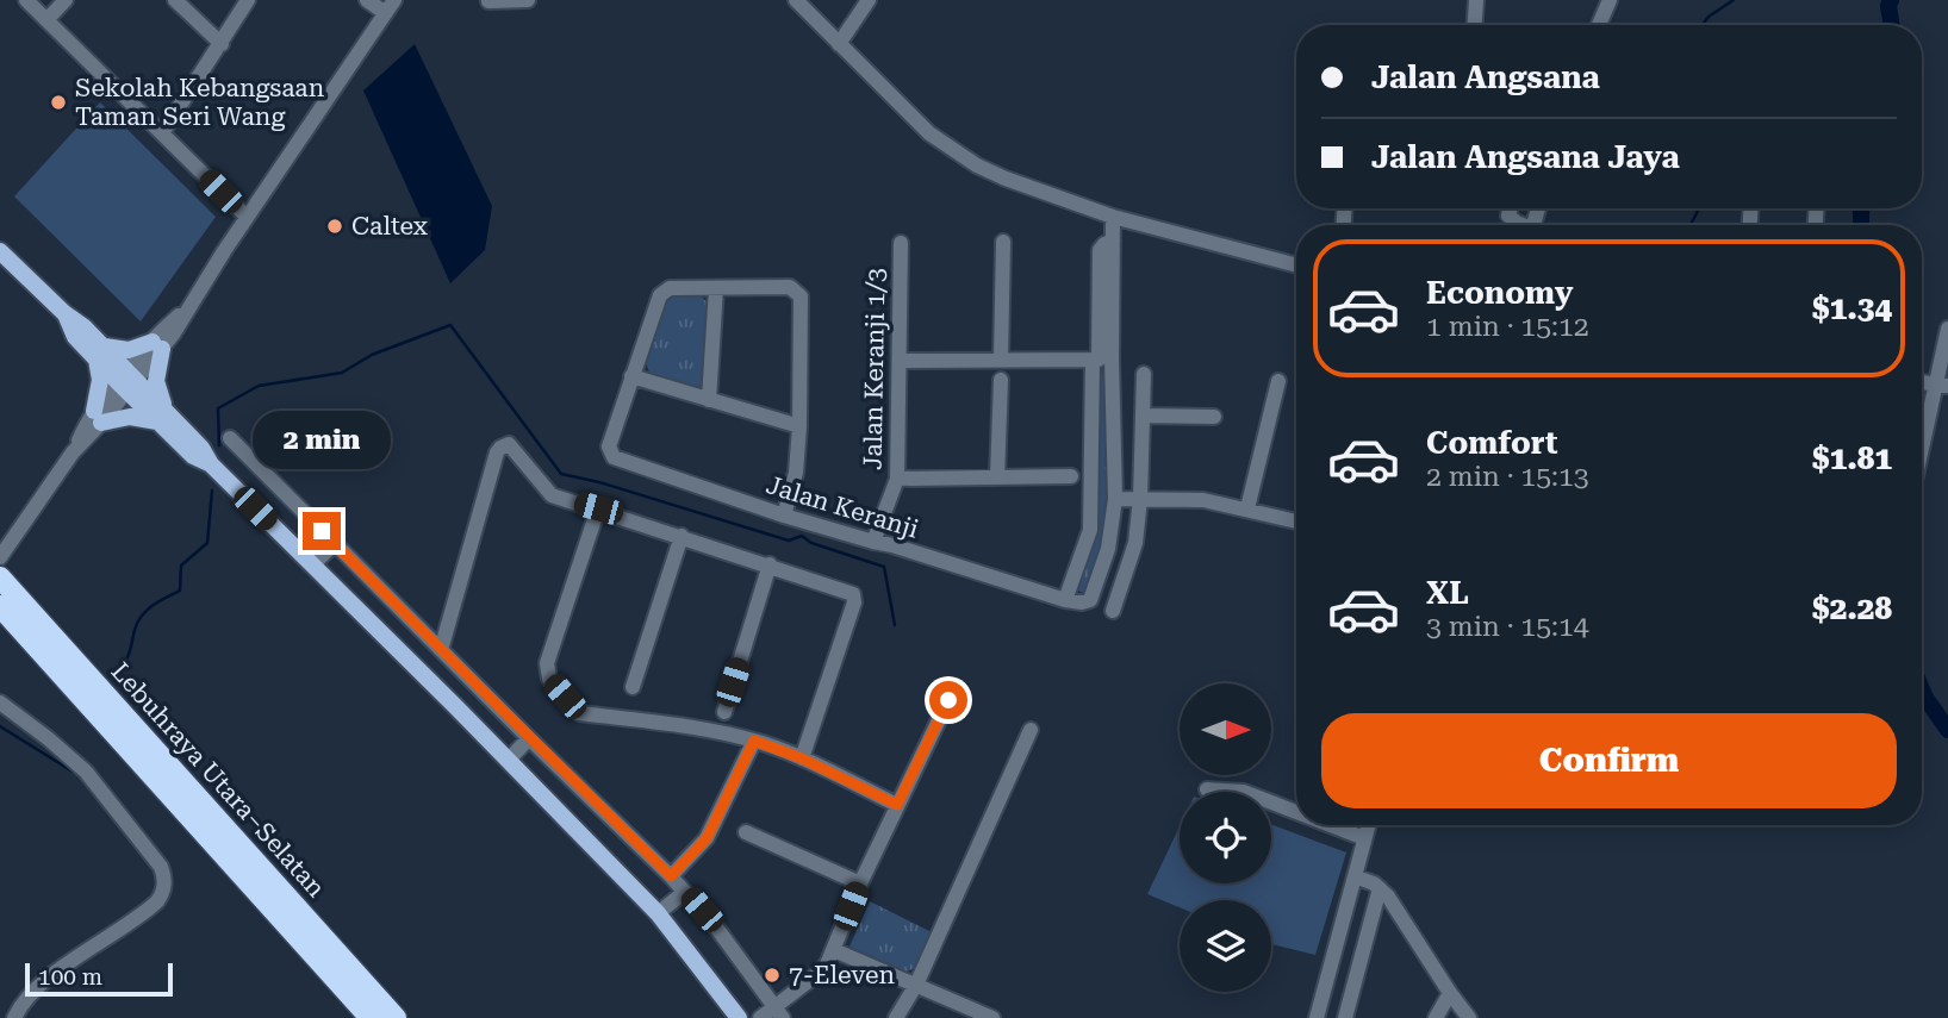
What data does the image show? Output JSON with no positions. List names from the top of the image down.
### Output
{
  "streets": {
    "highway": ["Lebuhraya Utara–Selatan"],
    "street": ["Jalan Keranji 1/3", "Jalan Keranji"]
  },
  "crossings": [
    ["Jalan Keranji 1/3", "Jalan Keranji"]
  ],
  "places": ["Sekolah Kebangsaan Taman Seri Wang", "Caltex", "7-Eleven"],
  "scale_bar": "100 m",
  "north": "right",
  "page": {
    "banner": ["Jalan Angsana", "Jalan Angsana Jaya"],
    "list": [
      {
        "name": "Economy",
        "note": "1 min · 15:12",
        "value": "$1.34"
      },
      {
        "name": "Comfort",
        "note": "2 min · 15:13",
        "value": "$1.81"
      },
      {
        "name": "XL",
        "note": "3 min · 15:14",
        "value": "$2.28"
      }
    ],
    "bubble": "2 min",
    "buttons": "Confirm",
    "scale": "100 m"
  }
}
